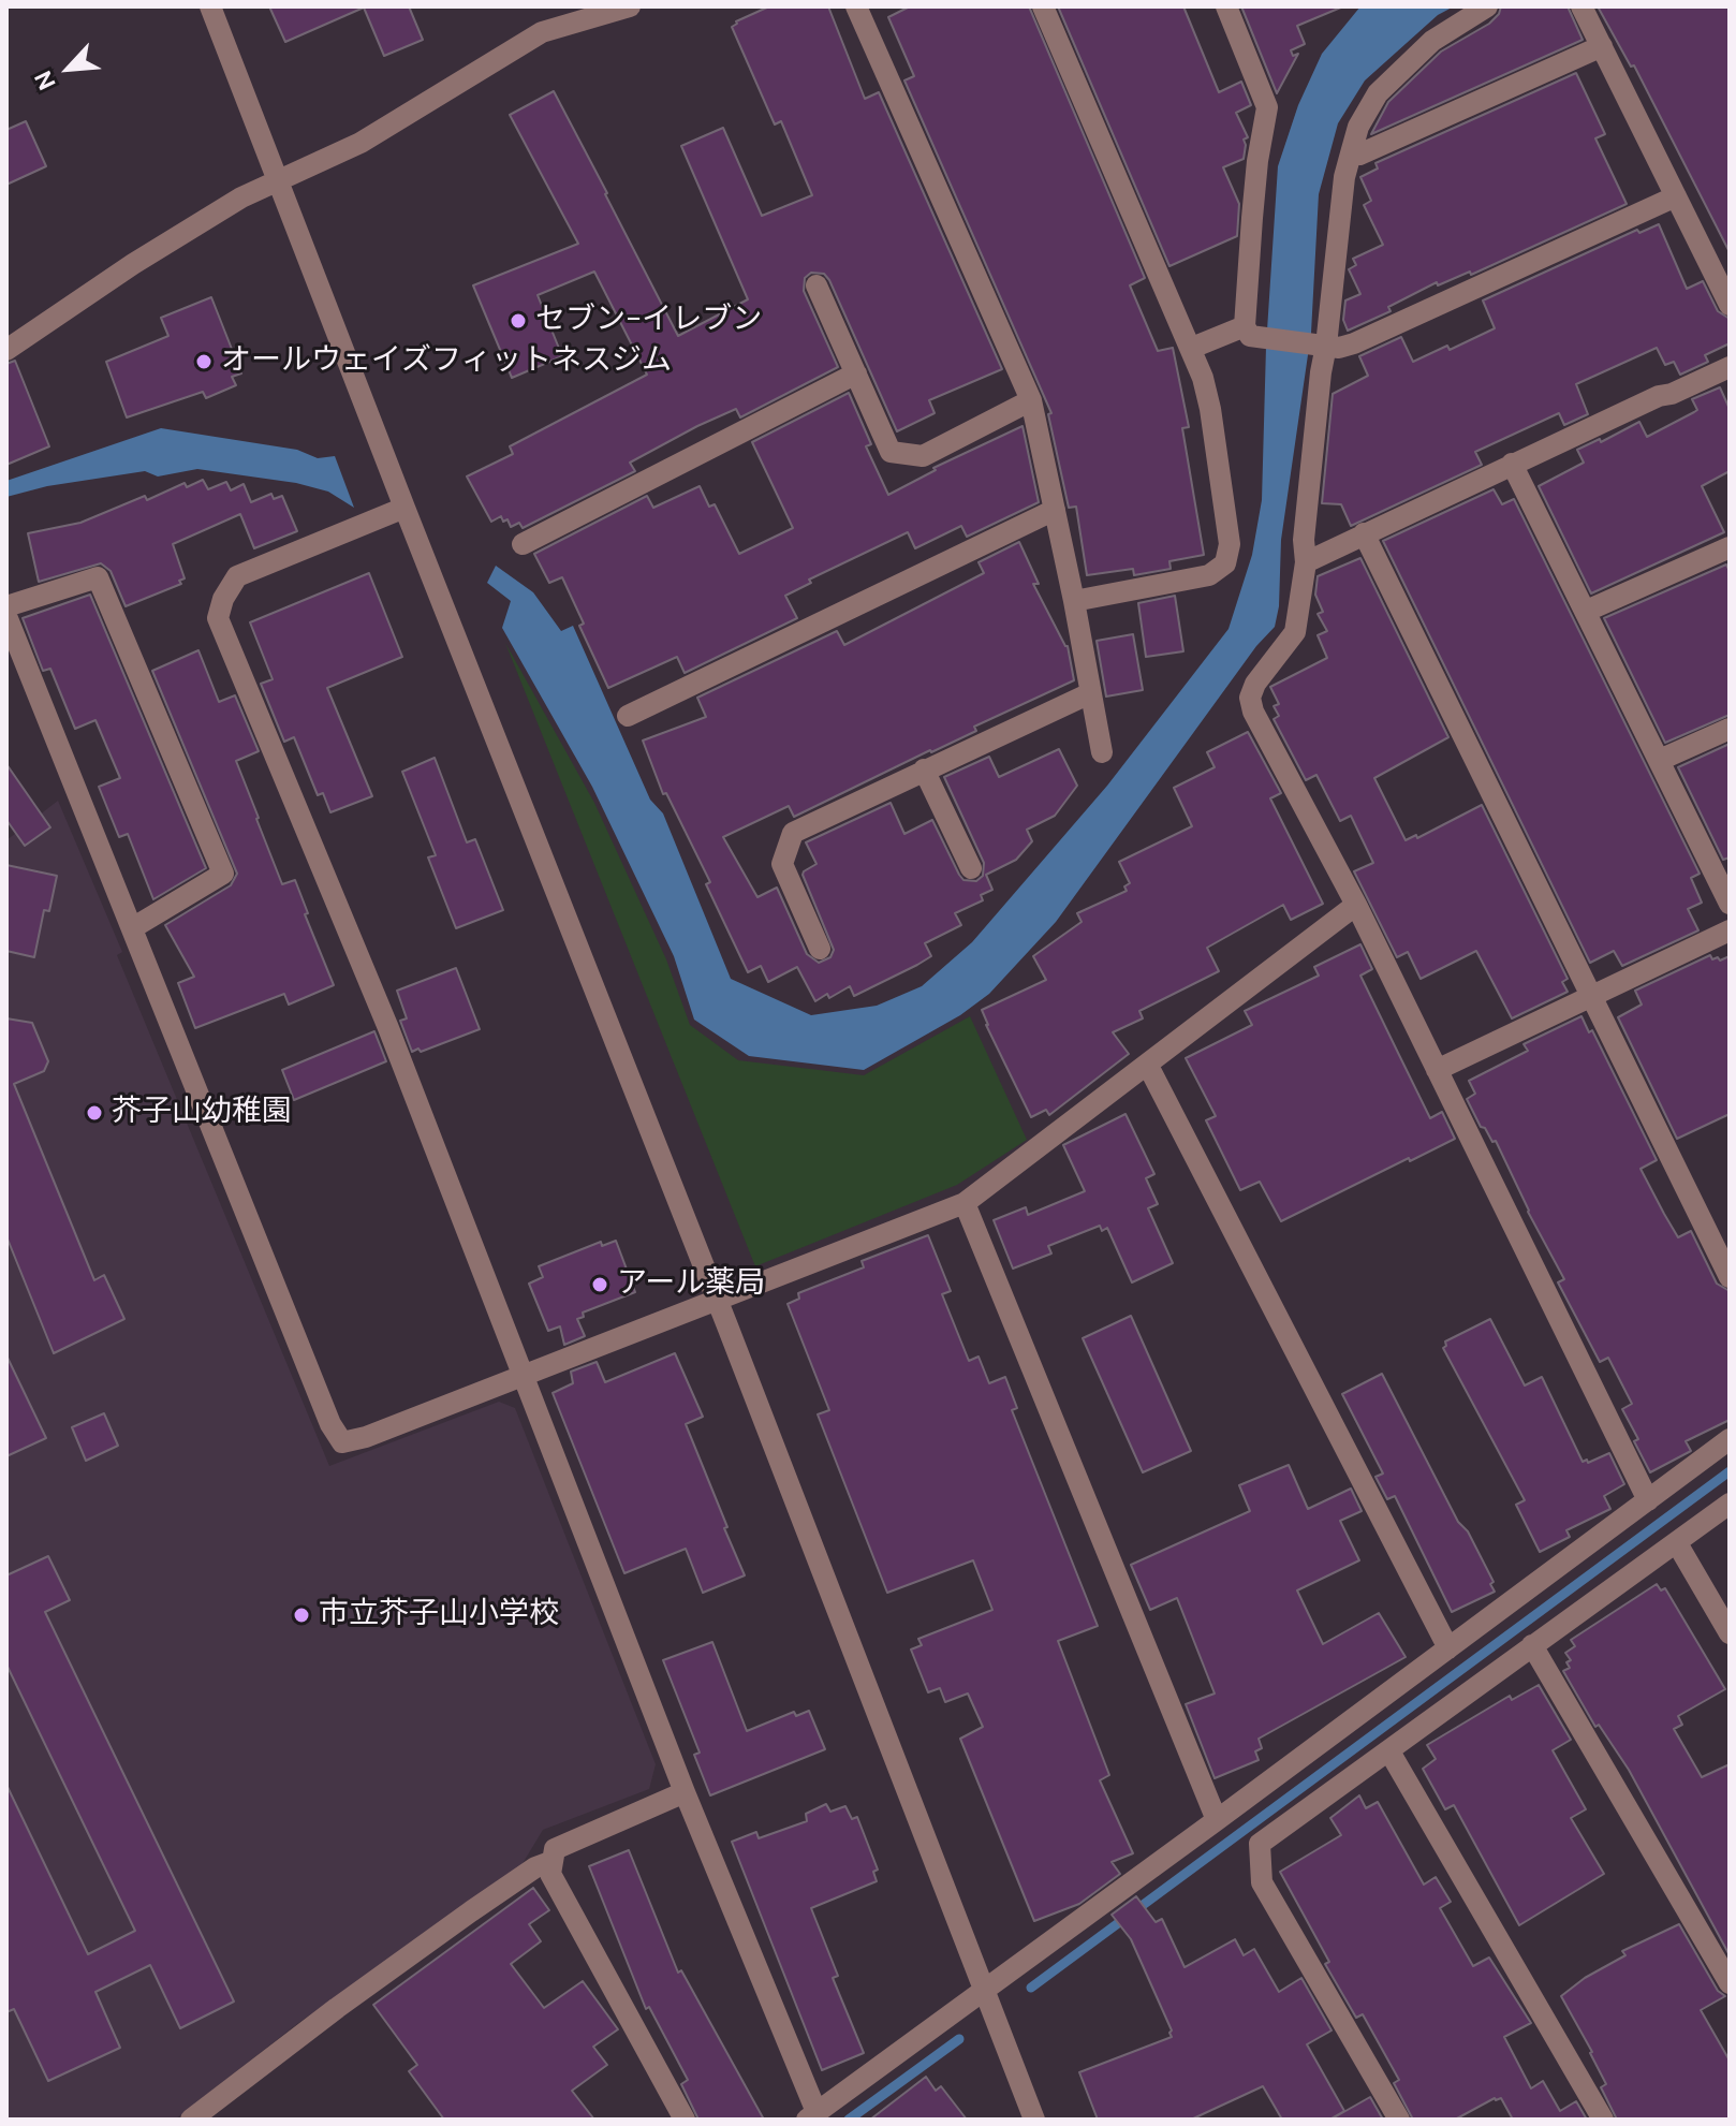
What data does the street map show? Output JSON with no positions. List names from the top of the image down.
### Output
{
  "places": [
    "セブン-イレブン",
    "オールウェイズフィットネスジム",
    "芥子山幼稚園",
    "アール薬局",
    "市立芥子山小学校"
  ],
  "north": "bottom left"
}
